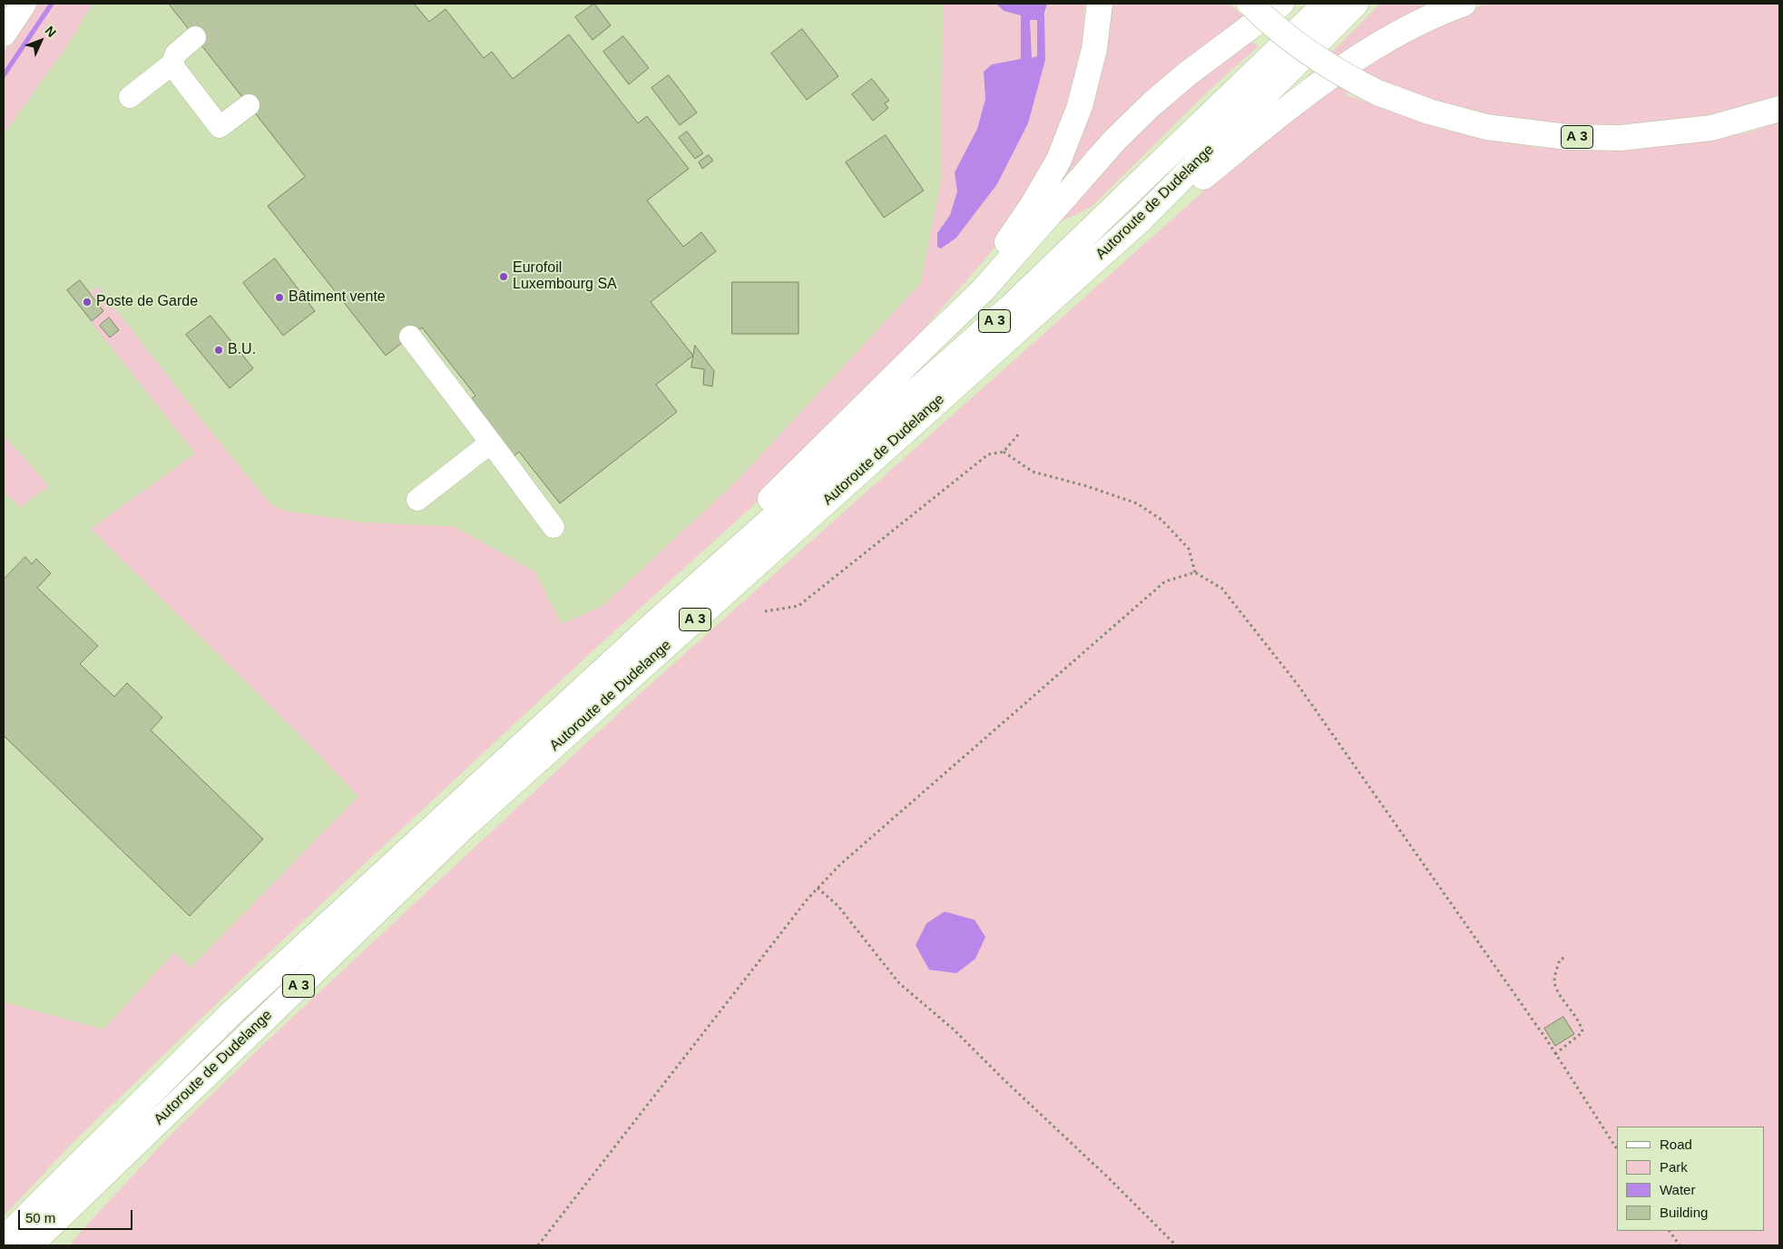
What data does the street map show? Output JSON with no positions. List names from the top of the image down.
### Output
{
  "streets": {
    "main road": ["A 3", "Autoroute de Dudelange"]
  },
  "crossings": [
    ["A 3", "Autoroute de Dudelange"]
  ],
  "places": [
    "Eurofoil Luxembourg SA",
    "Bâtiment vente",
    "Poste de Garde",
    "B.U."
  ],
  "legend": [
    "Road",
    "Park",
    "Water",
    "Building"
  ],
  "scale_bar": "50 m",
  "north": "top right"
}
